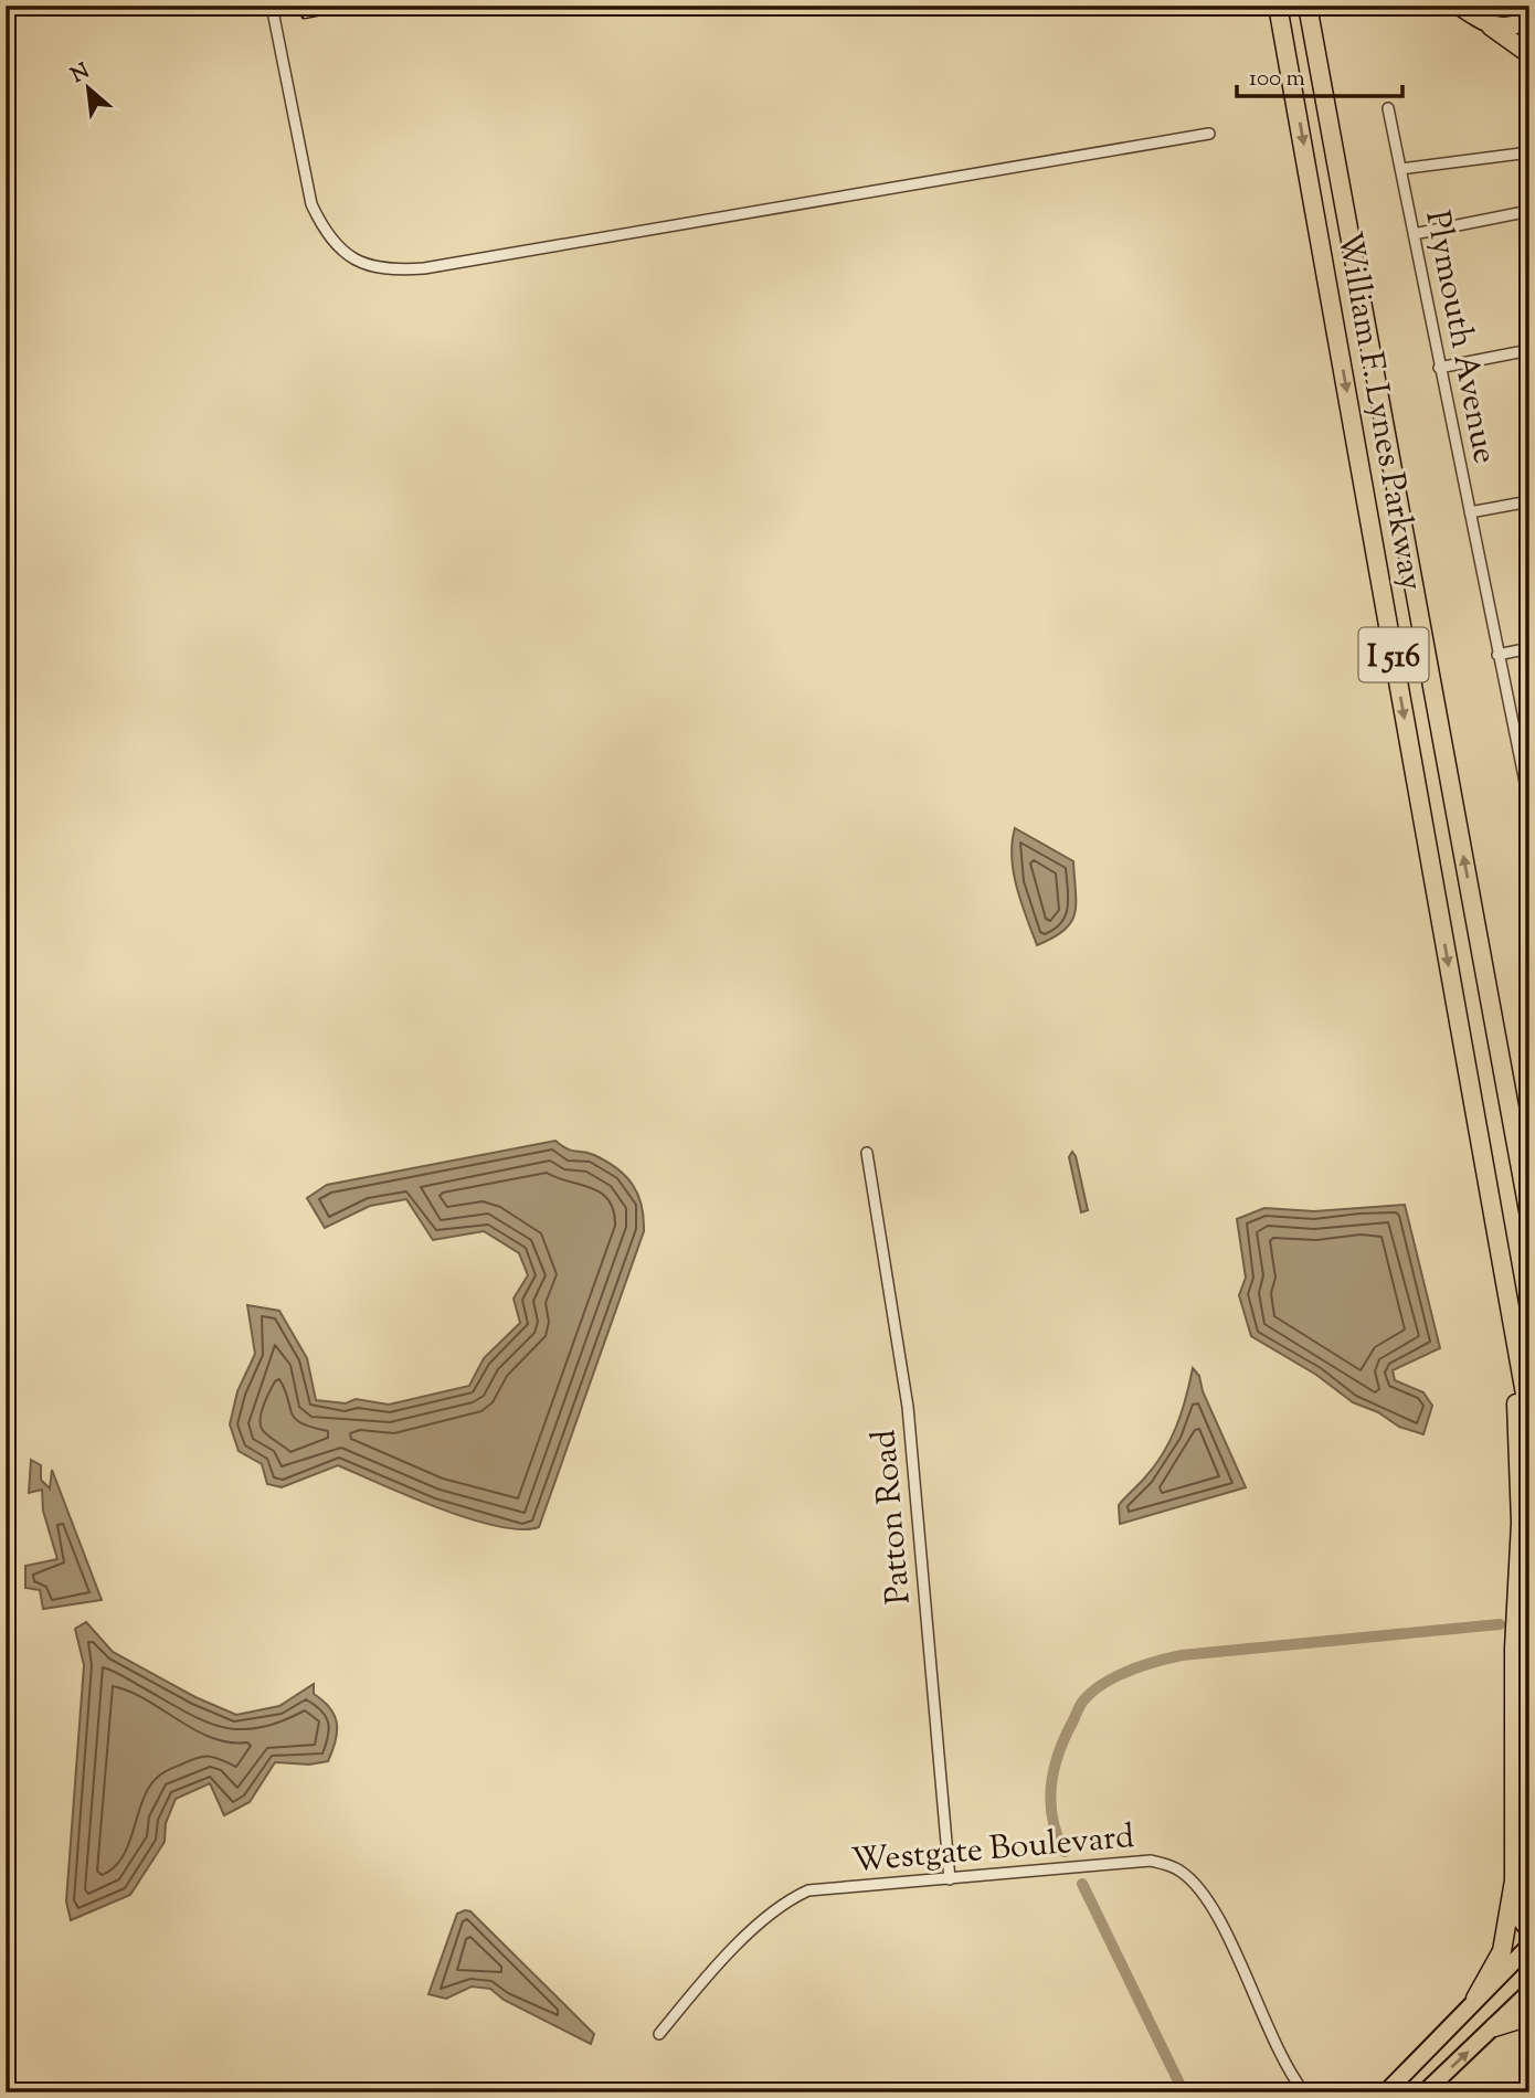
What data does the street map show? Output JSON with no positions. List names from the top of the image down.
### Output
{
  "streets": {
    "highway": ["William F. Lynes Parkway", "I 516"],
    "street": ["Plymouth Avenue", "Patton Road", "Westgate Boulevard"]
  },
  "crossings": [
    ["Patton Road", "Westgate Boulevard"]
  ],
  "scale_bar": "100 m",
  "north": "top left"
}
